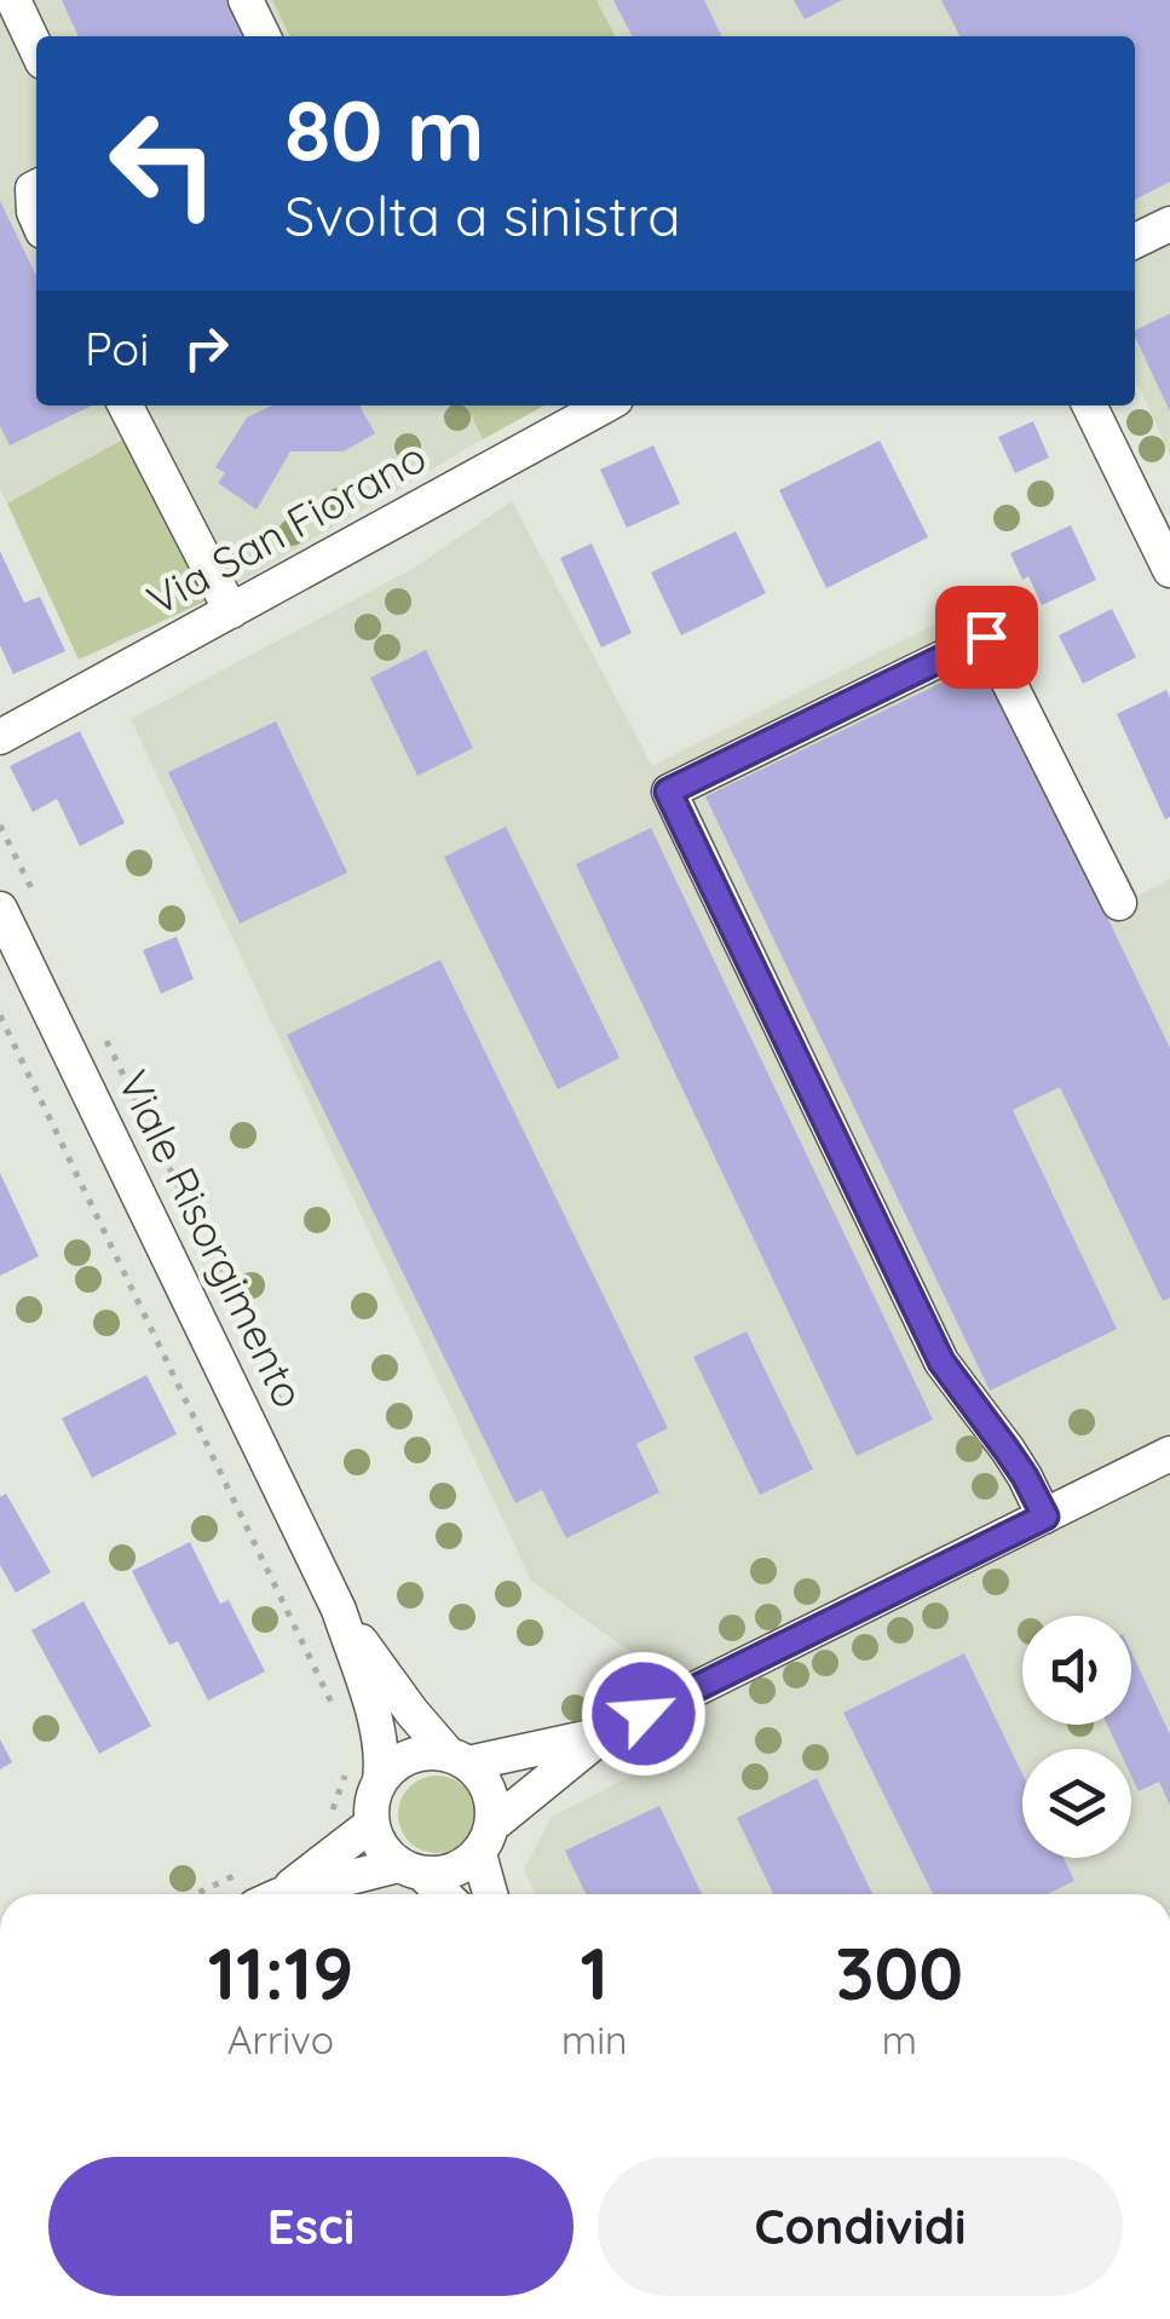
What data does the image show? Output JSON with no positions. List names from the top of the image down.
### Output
{
  "streets": {
    "street": ["Via San Fiorano", "Viale Risorgimento"]
  },
  "page": {
    "turn": ["80 m", "Svolta a sinistra"],
    "then": "Poi",
    "eta": [
      "11:19",
      "Arrivo",
      "1",
      "min",
      "300",
      "m"
    ],
    "buttons": ["Esci", "Condividi"]
  }
}
